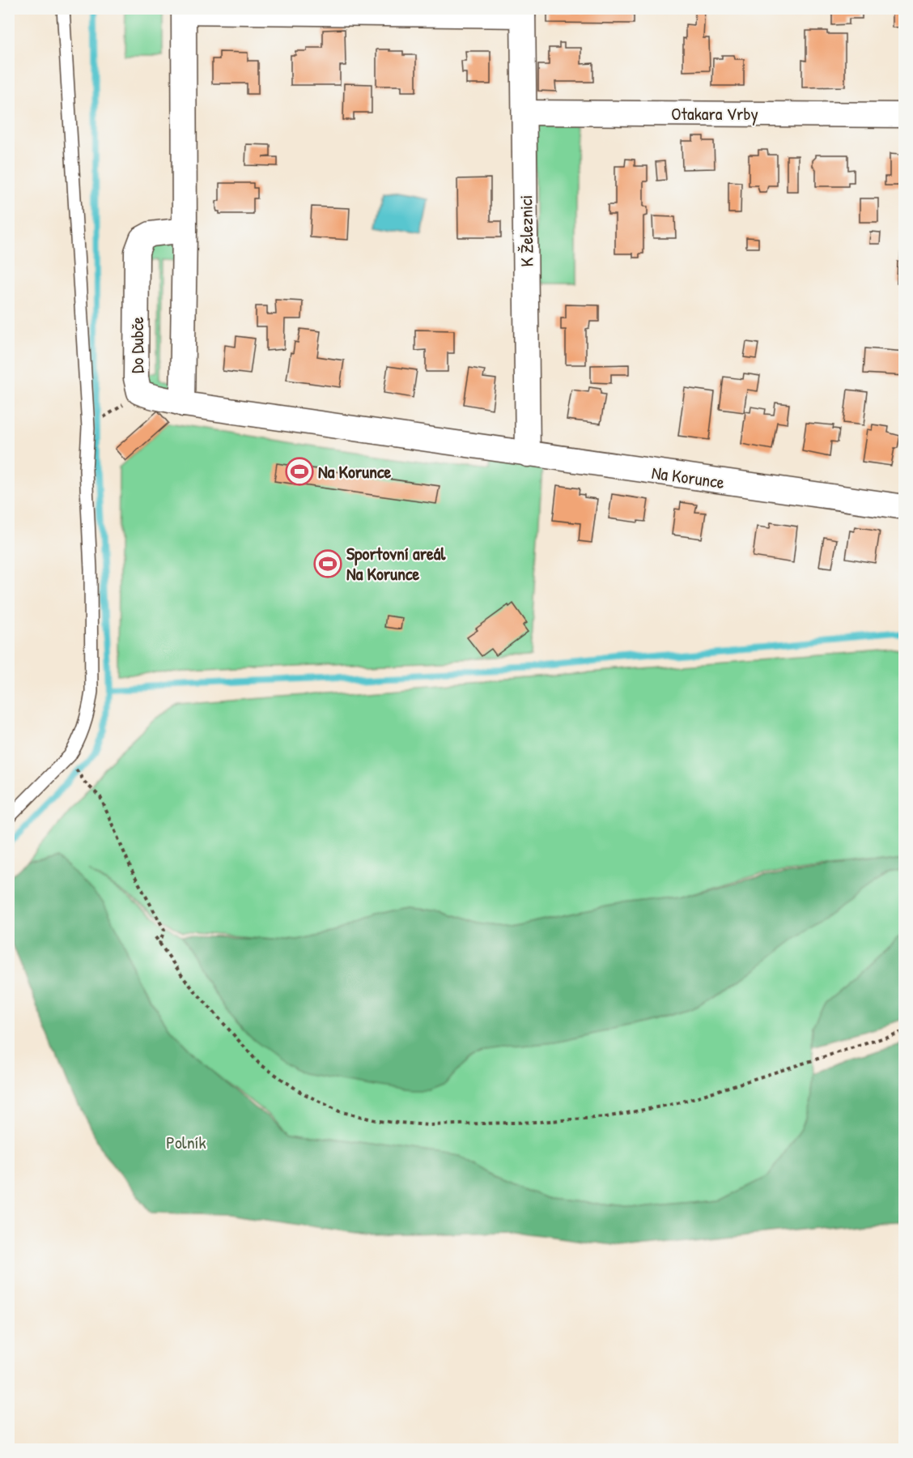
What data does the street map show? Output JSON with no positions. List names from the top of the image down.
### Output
{
  "streets": {
    "street": [
      "Otakara Vrby",
      "K Železnici",
      "Do Dubče",
      "Na Korunce"
    ]
  },
  "crossings": [
    ["Otakara Vrby", "K Železnici"],
    ["K Železnici", "Na Korunce"],
    ["Do Dubče", "Na Korunce"]
  ],
  "parks": ["Polník"],
  "places": {
    "sports": ["Na Korunce", "Sportovní areál Na Korunce"]
  }
}
